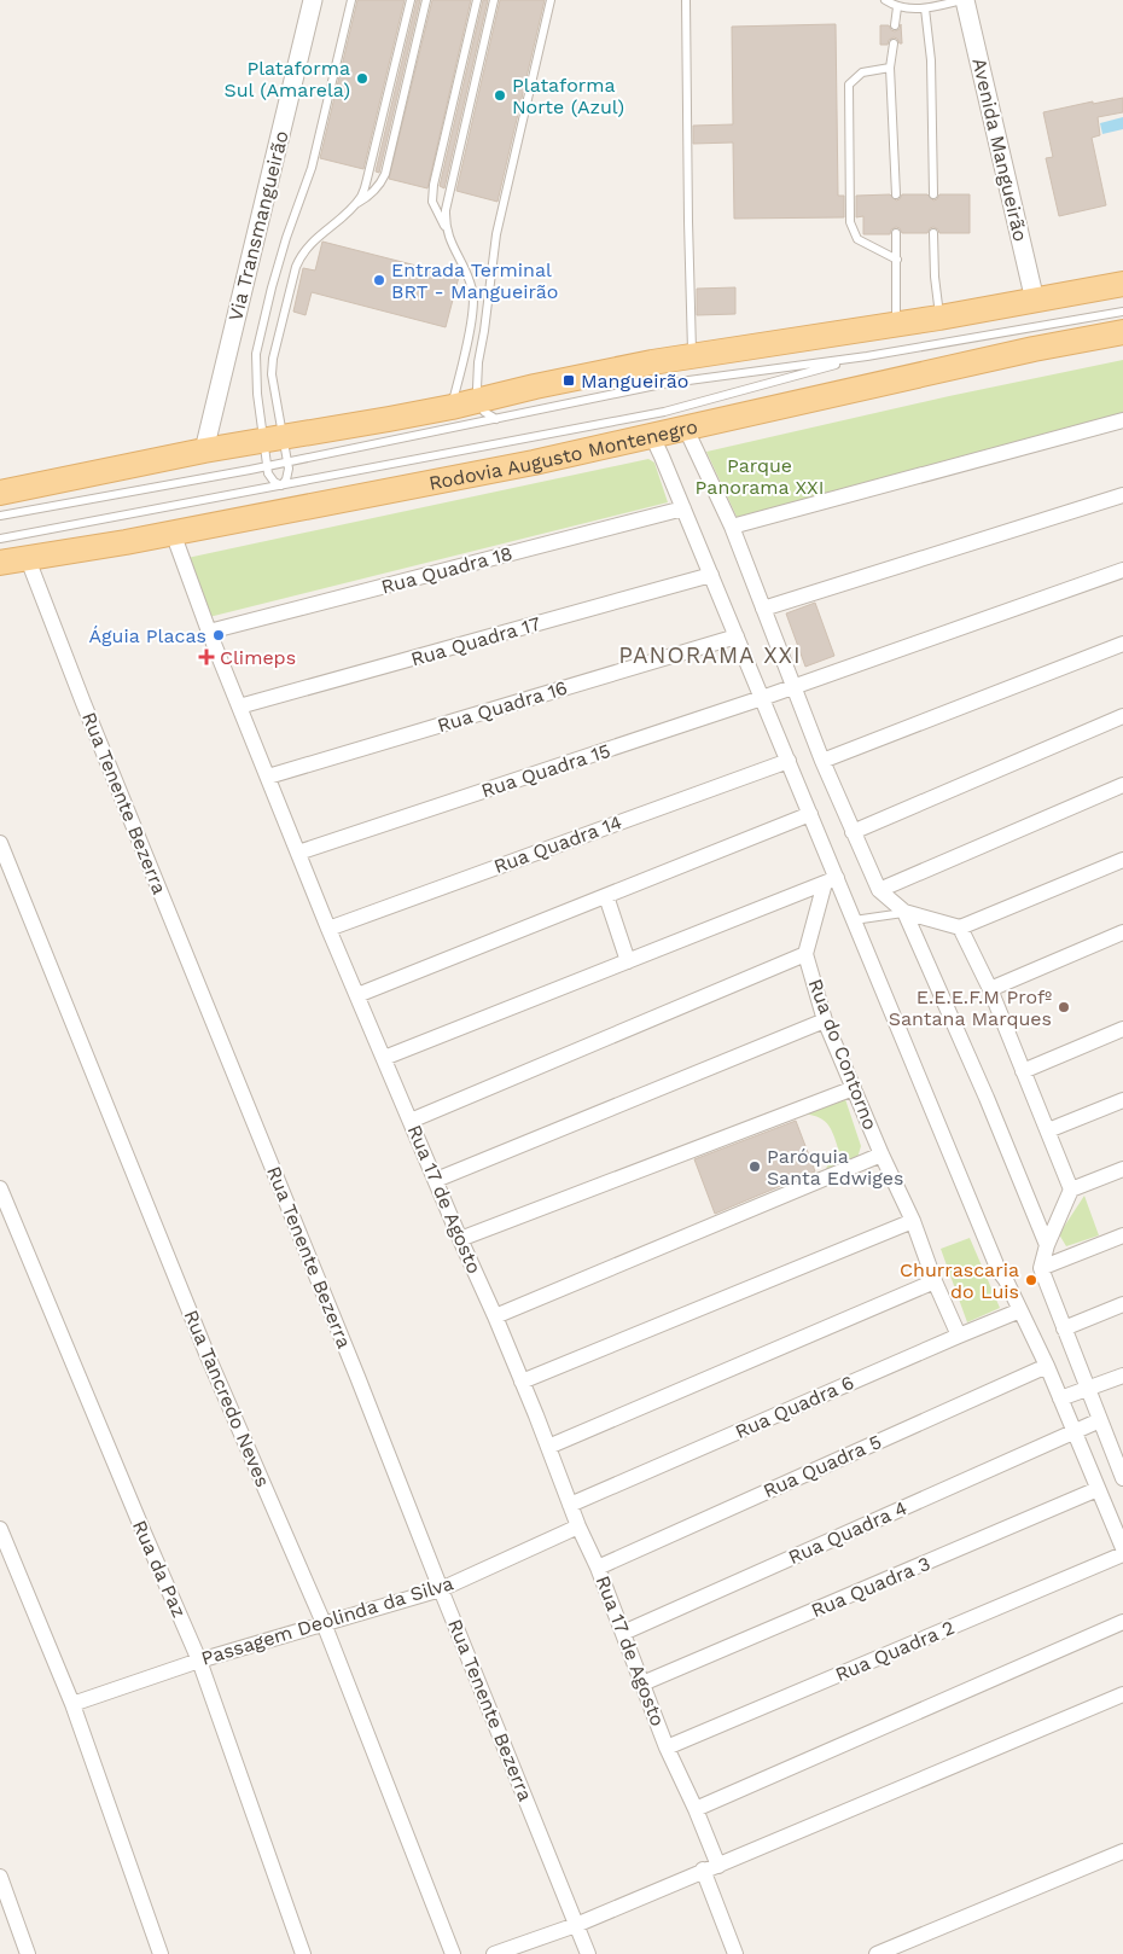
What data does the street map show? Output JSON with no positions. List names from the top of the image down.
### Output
{
  "streets": {
    "main road": ["Rodovia Augusto Montenegro"],
    "street": [
      "Avenida Mangueirão",
      "Via Transmangueirão",
      "Rua Quadra 18",
      "Rua Quadra 17",
      "Rua Quadra 16",
      "Rua Quadra 15",
      "Rua Tenente Bezerra",
      "Rua Quadra 14",
      "Rua do Contorno",
      "Rua 17 de Agosto",
      "Rua Tancredo Neves",
      "Rua Quadra 6",
      "Rua Quadra 5",
      "Rua Quadra 4",
      "Rua da Paz",
      "Rua Quadra 3",
      "Passagem Deolinda da Silva",
      "Rua Quadra 2"
    ]
  },
  "crossings": [
    ["Rodovia Augusto Montenegro", "Rua Tenente Bezerra"],
    ["Rodovia Augusto Montenegro", "Rua 17 de Agosto"],
    ["Rua Quadra 18", "Rua 17 de Agosto"],
    ["Rua Quadra 17", "Rua 17 de Agosto"],
    ["Rua Quadra 16", "Rua 17 de Agosto"],
    ["Rua Quadra 15", "Rua 17 de Agosto"],
    ["Rua Tenente Bezerra", "Passagem Deolinda da Silva"],
    ["Rua Quadra 14", "Rua 17 de Agosto"],
    ["Rua do Contorno", "Rua Quadra 6"],
    ["Rua 17 de Agosto", "Rua Quadra 6"],
    ["Rua 17 de Agosto", "Rua Quadra 5"],
    ["Rua 17 de Agosto", "Rua Quadra 4"],
    ["Rua 17 de Agosto", "Rua Quadra 3"],
    ["Rua 17 de Agosto", "Passagem Deolinda da Silva"],
    ["Rua 17 de Agosto", "Rua Quadra 2"],
    ["Rua Tancredo Neves", "Passagem Deolinda da Silva"],
    ["Rua da Paz", "Passagem Deolinda da Silva"]
  ],
  "districts": ["PANORAMA XXI"],
  "parks": ["Parque Panorama XXI"],
  "places": {
    "other": [
      "Plataforma Sul (Amarela)",
      "Plataforma Norte (Azul)",
      "Entrada Terminal BRT - Mangueirão",
      "Águia Placas",
      "E.E.E.F.M Profº Santana Marques",
      "Paróquia Santa Edwiges",
      "Churrascaria do Luis"
    ],
    "transit": ["Mangueirão"],
    "health": ["Climeps"]
  }
}
